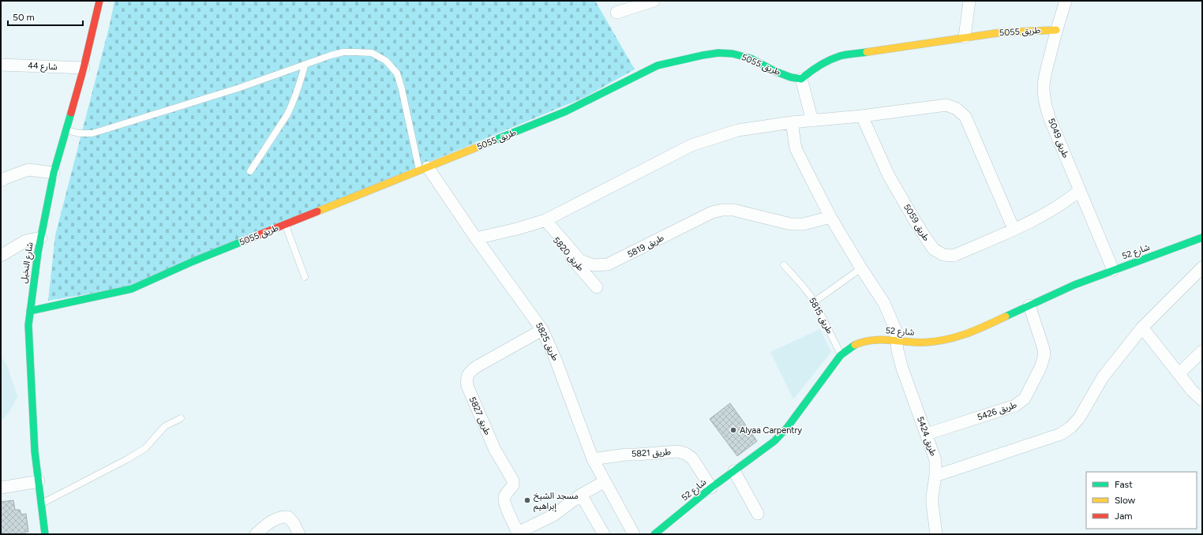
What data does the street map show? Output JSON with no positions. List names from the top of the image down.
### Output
{
  "streets": {
    "street": [
      "طريق 5055",
      "شارع 44",
      "طريق 5049",
      "طريق 5059",
      "طريق 5819",
      "شارع 52",
      "طريق 5820",
      "شارع النخيل",
      "طريق 5825",
      "طريق 5426",
      "طريق 5827",
      "طريق 5424",
      "طريق 5821"
    ],
    "lane": ["طريق 5815"]
  },
  "crossings": [
    ["طريق 5055", "طريق 5049"],
    ["طريق 5055", "شارع النخيل"],
    ["طريق 5055", "طريق 5825"],
    ["شارع 44", "شارع النخيل"],
    ["طريق 5049", "طريق 5059"],
    ["طريق 5049", "شارع 52"],
    ["طريق 5819", "طريق 5820"],
    ["شارع 52", "طريق 5815"],
    ["شارع 52", "طريق 5426"],
    ["شارع 52", "طريق 5424"],
    ["شارع 52", "طريق 5821"],
    ["طريق 5825", "طريق 5827"],
    ["طريق 5825", "طريق 5821"],
    ["طريق 5426", "طريق 5424"]
  ],
  "places": ["Alyaa Carpentry", "مسجد الشيخ إبراهيم"],
  "legend": ["Fast", "Slow", "Jam"],
  "scale_bar": "50 m"
}
